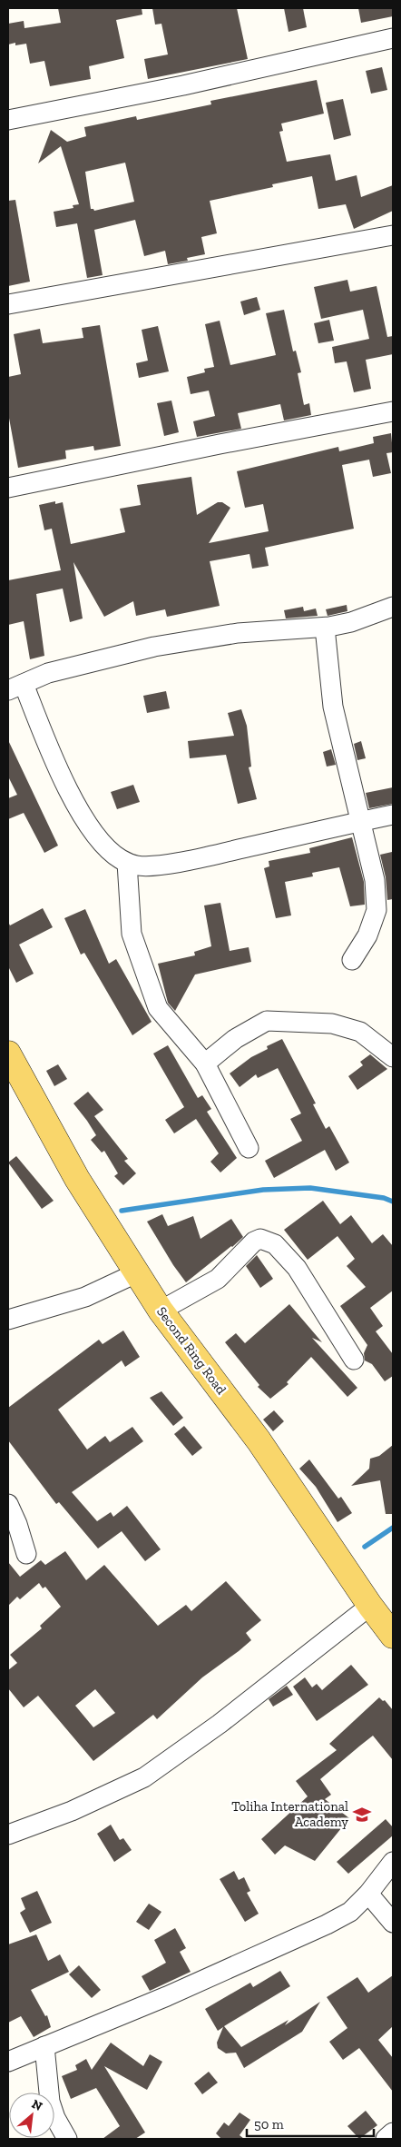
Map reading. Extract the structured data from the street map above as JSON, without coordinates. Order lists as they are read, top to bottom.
{
  "streets": {
    "main road": ["Second Ring Road"]
  },
  "places": {
    "school or university": ["Toliha International Academy"]
  },
  "scale_bar": "50 m",
  "north": "top right"
}
